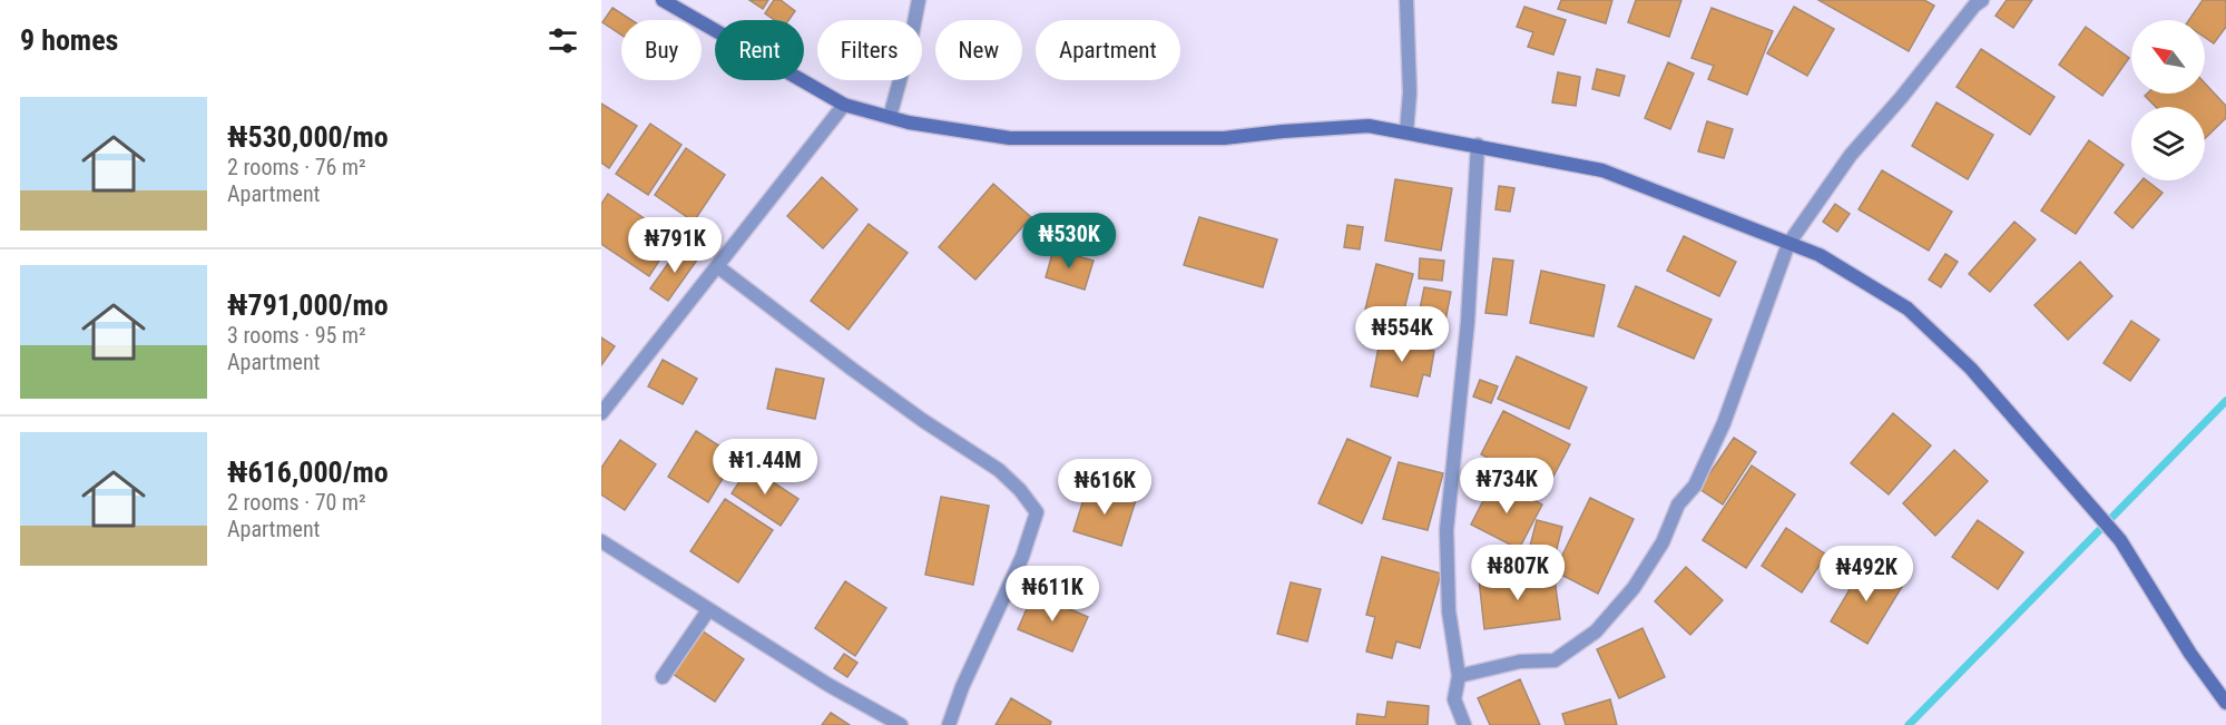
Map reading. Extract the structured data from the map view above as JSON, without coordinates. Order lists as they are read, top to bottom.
{
  "north": "top left",
  "page": {
    "heading": "9 homes",
    "chip": [
      "Buy",
      "Rent",
      "Filters",
      "New",
      "Apartment"
    ],
    "list": [
      {
        "name": "₦530,000/mo",
        "note": "2 rooms · 76 m² · Apartment"
      },
      {
        "name": "₦791,000/mo",
        "note": "3 rooms · 95 m² · Apartment"
      },
      {
        "name": "₦616,000/mo",
        "note": "2 rooms · 70 m² · Apartment"
      }
    ],
    "price": [
      "₦530K",
      "₦791K",
      "₦554K",
      "₦1.44M",
      "₦734K",
      "₦616K",
      "₦807K",
      "₦492K",
      "₦611K"
    ]
  }
}
